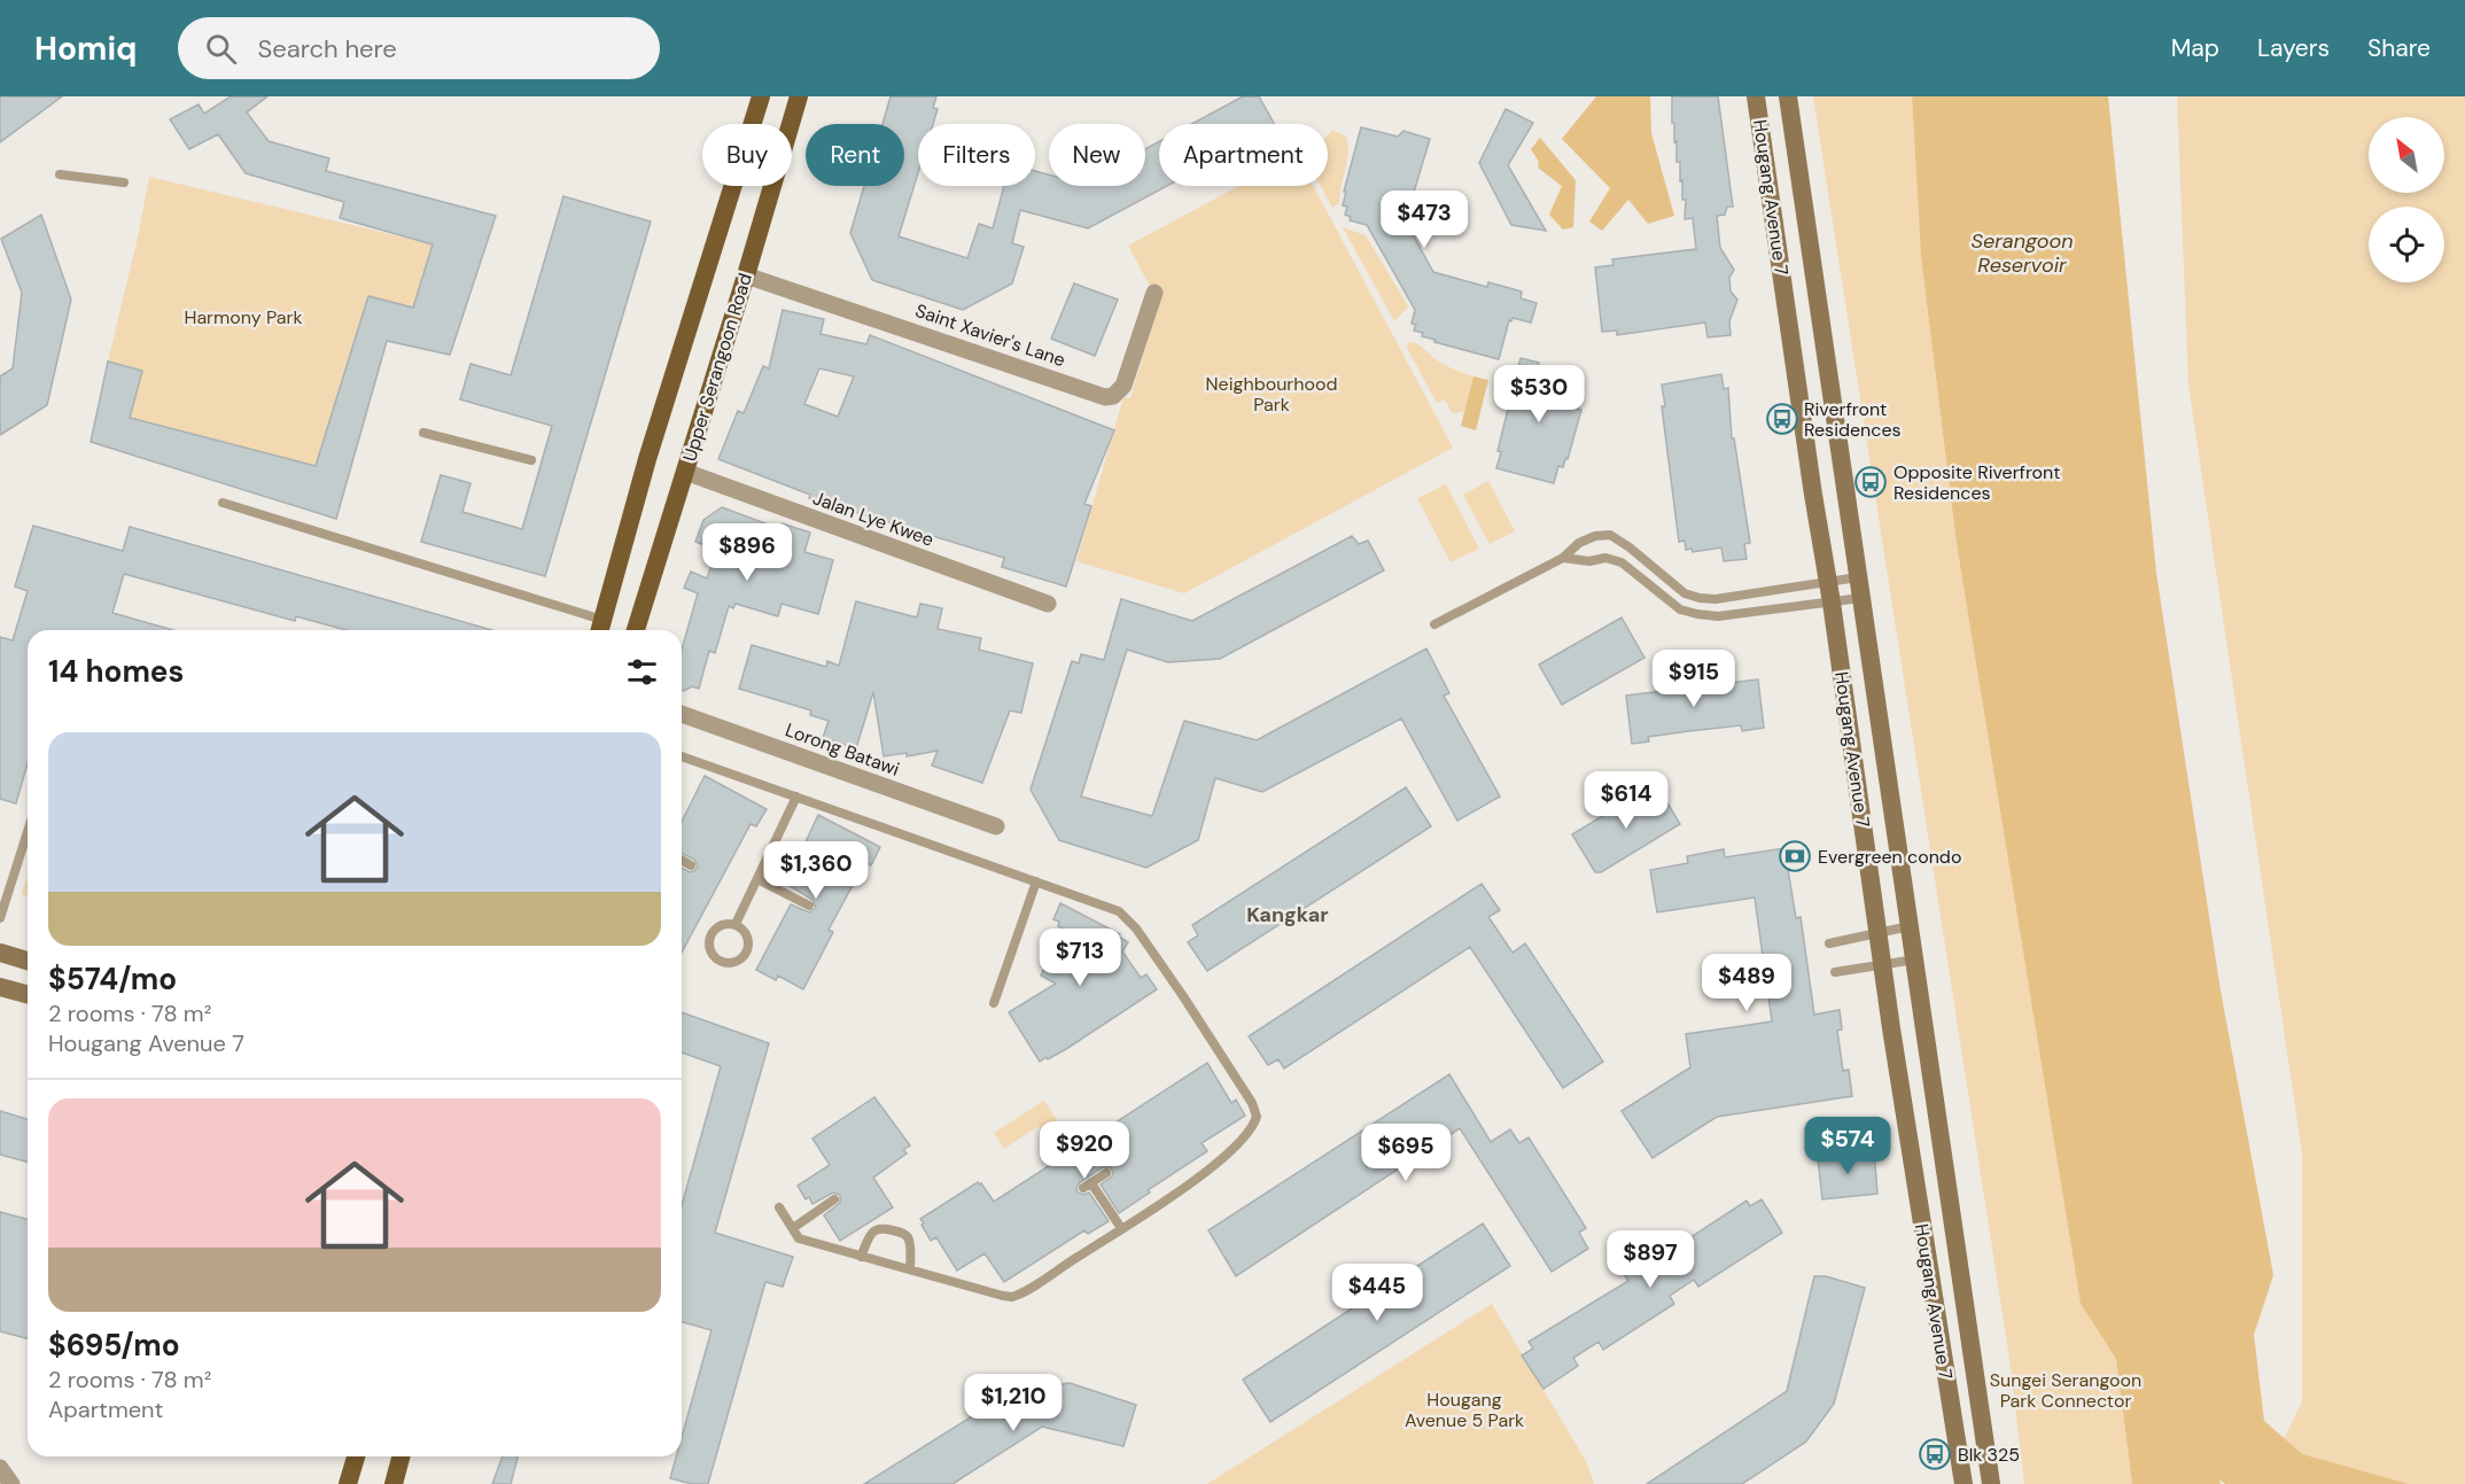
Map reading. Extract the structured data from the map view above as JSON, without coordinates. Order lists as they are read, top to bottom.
{
  "streets": {
    "main road": ["Hougang Avenue 7", "Upper Serangoon Road"],
    "street": ["Saint Xavier's Lane", "Jalan Lye Kwee", "Lorong Batawi"]
  },
  "crossings": [
    ["Saint Xavier's Lane", "Upper Serangoon Road"],
    ["Upper Serangoon Road", "Jalan Lye Kwee"]
  ],
  "districts": ["Kangkar"],
  "water": ["Serangoon Reservoir"],
  "parks": [
    "Harmony Park",
    "Neighbourhood Park",
    "Sungei Serangoon Park Connector",
    "Hougang Avenue 5 Park"
  ],
  "places": {
    "bus stop": ["Riverfront Residences", "Opposite Riverfront Residences", "Blk 325"],
    "bank": ["Evergreen condo"]
  },
  "north": "top left",
  "page": {
    "header": "Homiq",
    "search": "Search here",
    "nav": ["Map", "Layers", "Share"],
    "chip": [
      "Buy",
      "Rent",
      "Filters",
      "New",
      "Apartment"
    ],
    "price": [
      "$473",
      "$530",
      "$896",
      "$915",
      "$614",
      "$1,360",
      "$713",
      "$489",
      "$574",
      "$920",
      "$695",
      "$897",
      "$445",
      "$1,210"
    ],
    "heading": "14 homes",
    "list": [
      {
        "name": "$574/mo",
        "note": "2 rooms · 78 m² · Hougang Avenue 7"
      },
      {
        "name": "$695/mo",
        "note": "2 rooms · 78 m² · Apartment"
      }
    ]
  }
}
